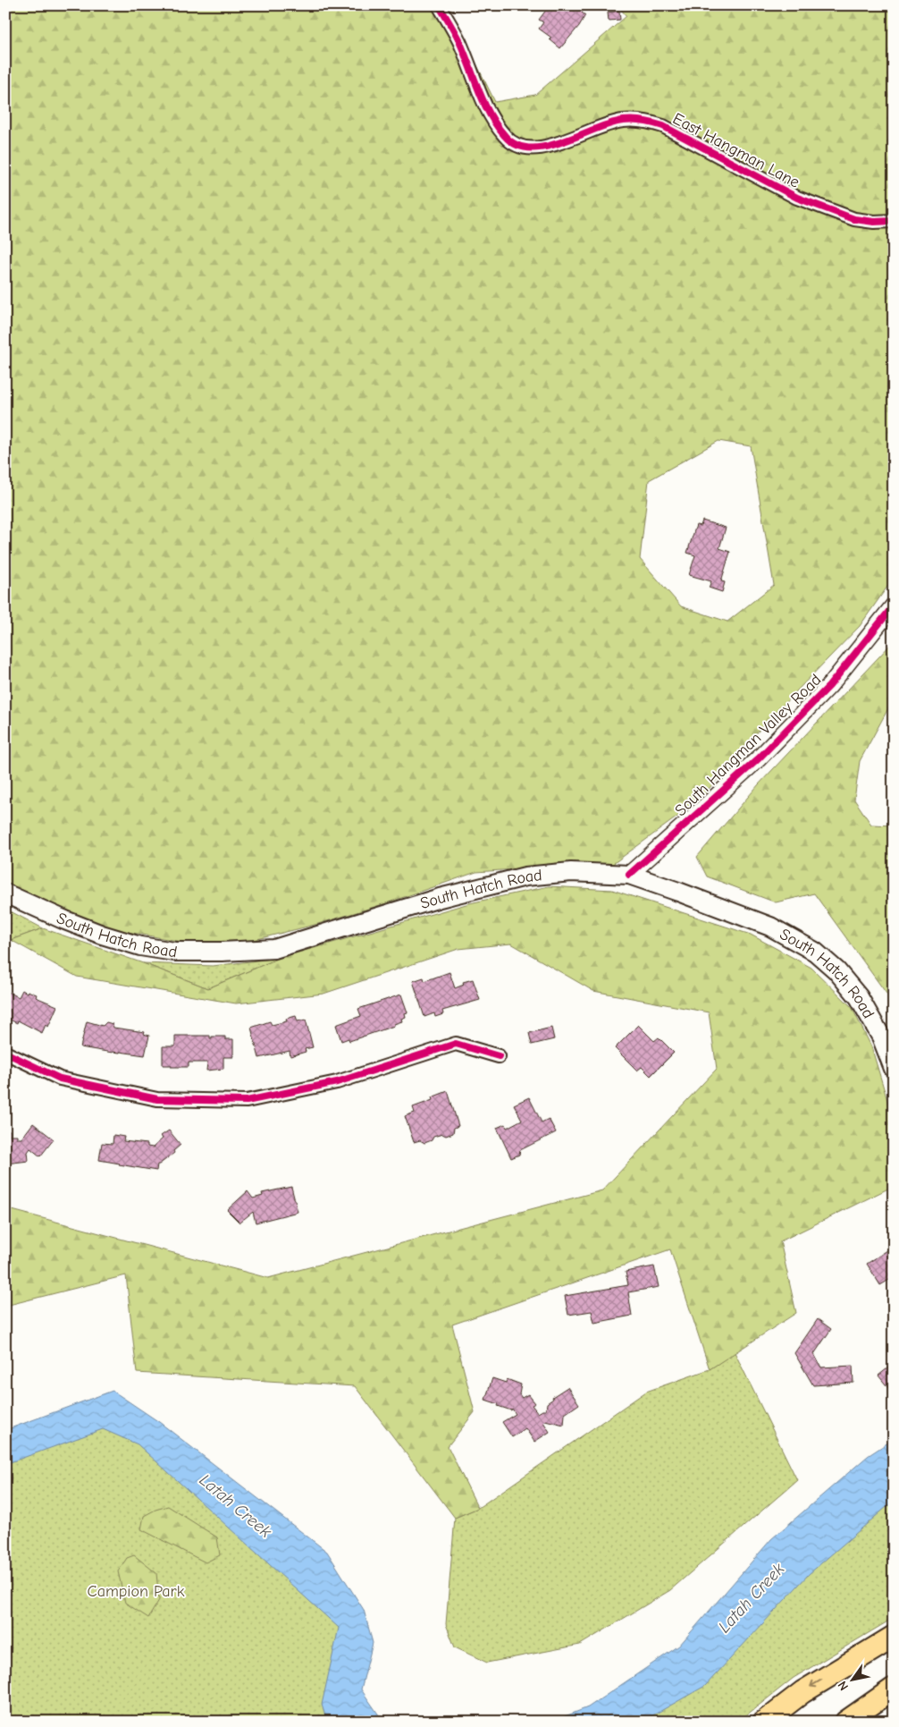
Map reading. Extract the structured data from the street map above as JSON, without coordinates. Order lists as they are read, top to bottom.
{
  "streets": {
    "main road": ["South Hatch Road"],
    "street": ["East Hangman Lane", "South Hangman Valley Road"]
  },
  "crossings": [
    ["South Hangman Valley Road", "South Hatch Road"]
  ],
  "water": ["Latah Creek"],
  "parks": ["Campion Park"],
  "north": "bottom left"
}
